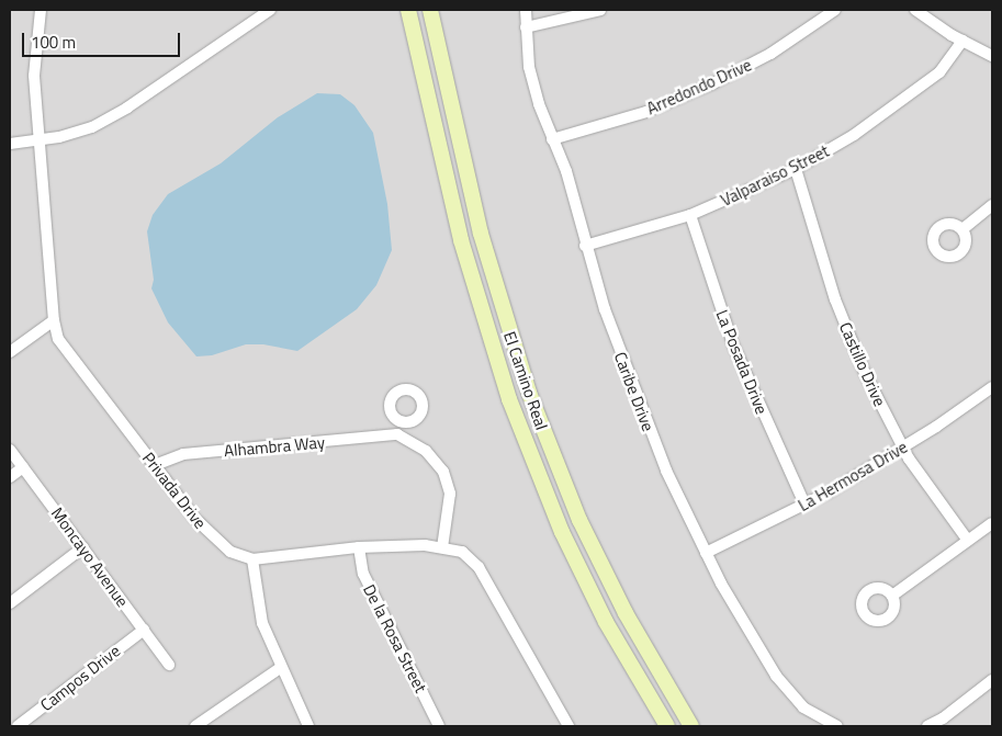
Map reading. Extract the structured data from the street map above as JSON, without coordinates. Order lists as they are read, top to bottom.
{
  "streets": {
    "main road": ["El Camino Real"],
    "street": [
      "Arredondo Drive",
      "Valparaiso Street",
      "La Posada Drive",
      "Castillo Drive",
      "Caribe Drive",
      "Alhambra Way",
      "La Hermosa Drive",
      "Privada Drive",
      "Moncayo Avenue",
      "De la Rosa Street",
      "Campos Drive"
    ]
  },
  "crossings": [
    ["Arredondo Drive", "Caribe Drive"],
    ["Valparaiso Street", "La Posada Drive"],
    ["Valparaiso Street", "Castillo Drive"],
    ["Valparaiso Street", "Caribe Drive"],
    ["La Posada Drive", "La Hermosa Drive"],
    ["Castillo Drive", "La Hermosa Drive"],
    ["Caribe Drive", "La Hermosa Drive"],
    ["Alhambra Way", "Privada Drive"],
    ["Privada Drive", "De la Rosa Street"],
    ["Moncayo Avenue", "Campos Drive"]
  ],
  "scale_bar": "100 m"
}
